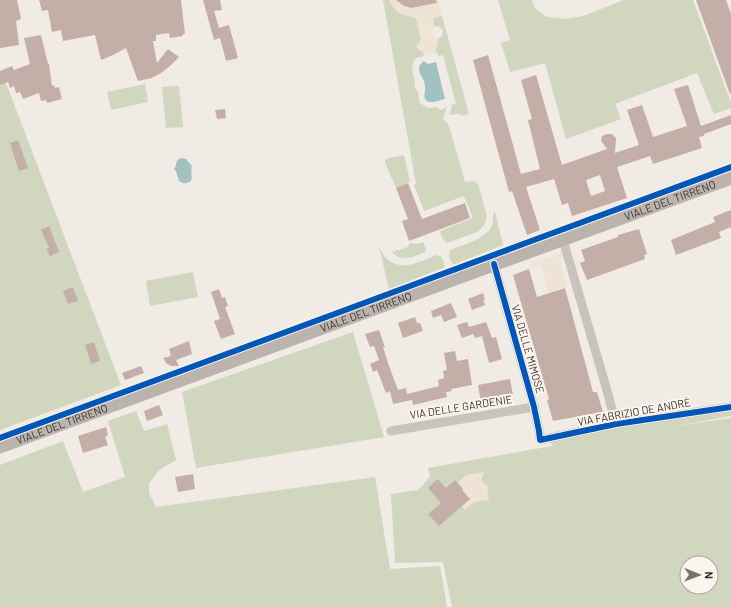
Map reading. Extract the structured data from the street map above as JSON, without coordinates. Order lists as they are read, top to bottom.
{
  "streets": {
    "main road": ["VIALE DEL TIRRENO"],
    "street": ["VIA DELLE MIMOSE", "VIA DELLE GARDENIE", "VIA FABRIZIO DE ANDRÈ"]
  },
  "crossings": [
    ["VIALE DEL TIRRENO", "VIA DELLE MIMOSE"],
    ["VIALE DEL TIRRENO", "VIA FABRIZIO DE ANDRÈ"],
    ["VIA DELLE MIMOSE", "VIA DELLE GARDENIE"],
    ["VIA DELLE MIMOSE", "VIA FABRIZIO DE ANDRÈ"]
  ],
  "north": "right"
}
